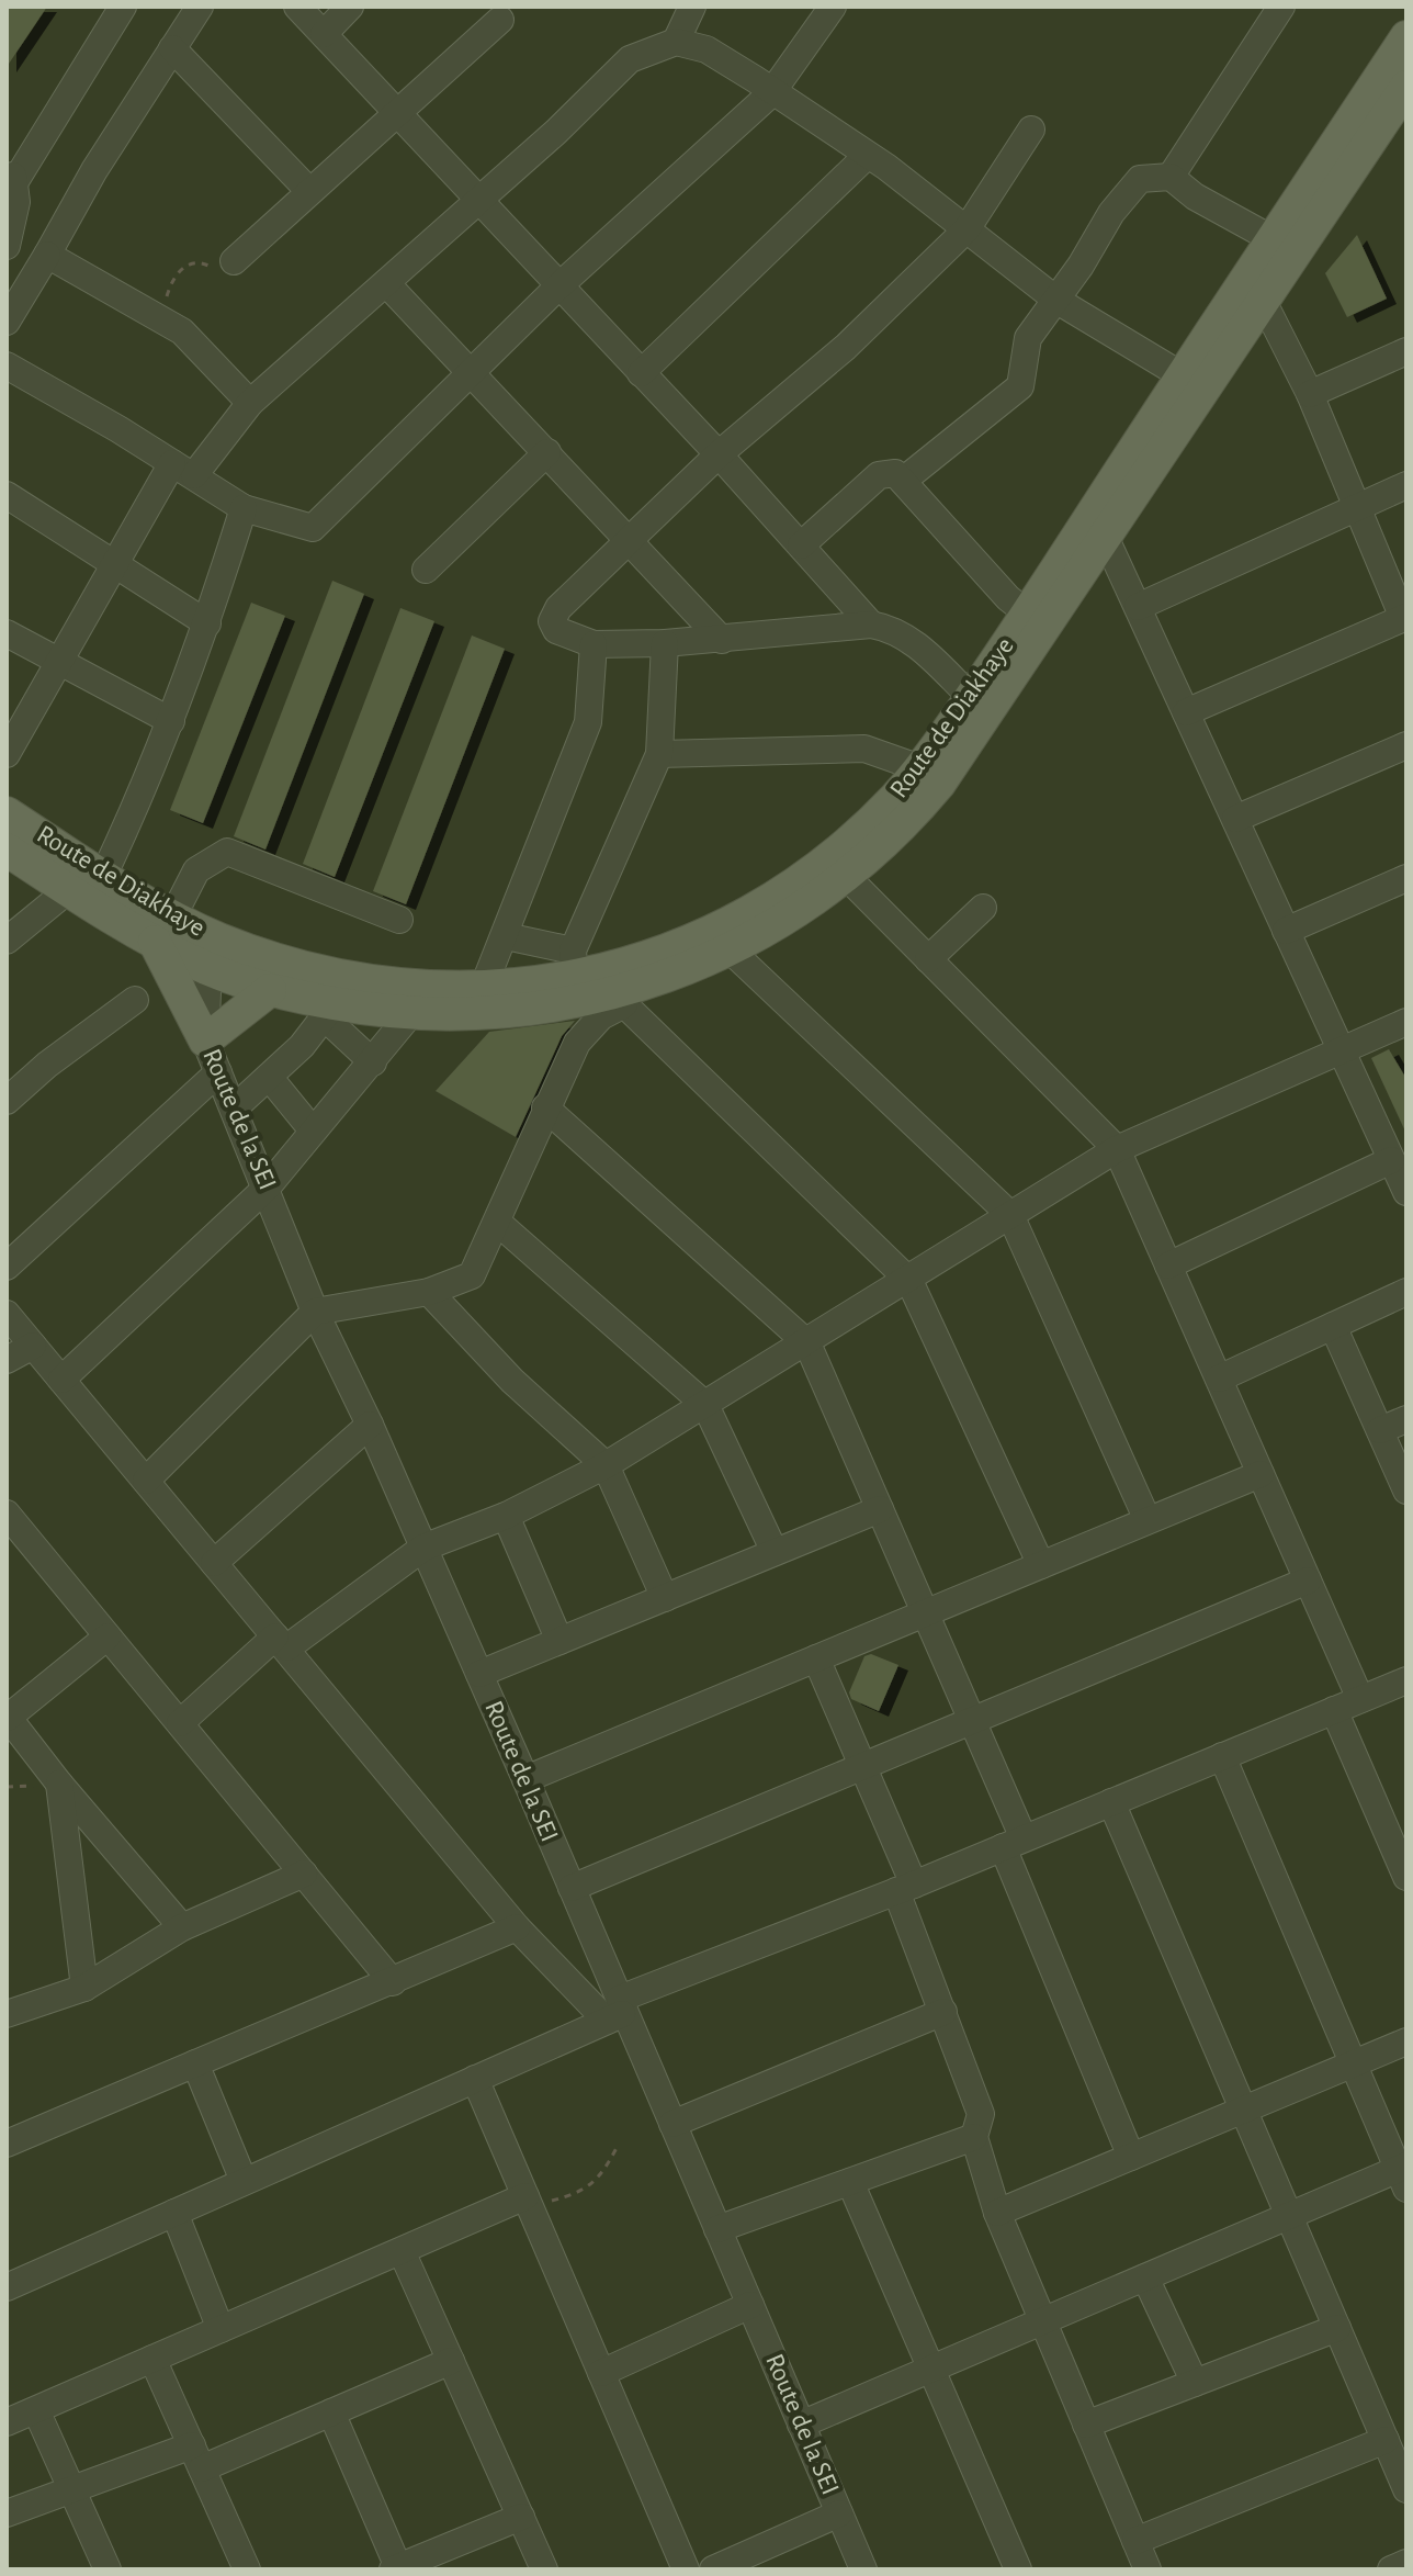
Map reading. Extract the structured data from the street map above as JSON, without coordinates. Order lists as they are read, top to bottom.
{
  "streets": {
    "main road": ["Route de Diakhaye"],
    "street": ["Route de la SEI"]
  },
  "crossings": [
    ["Route de Diakhaye", "Route de la SEI"]
  ]
}
